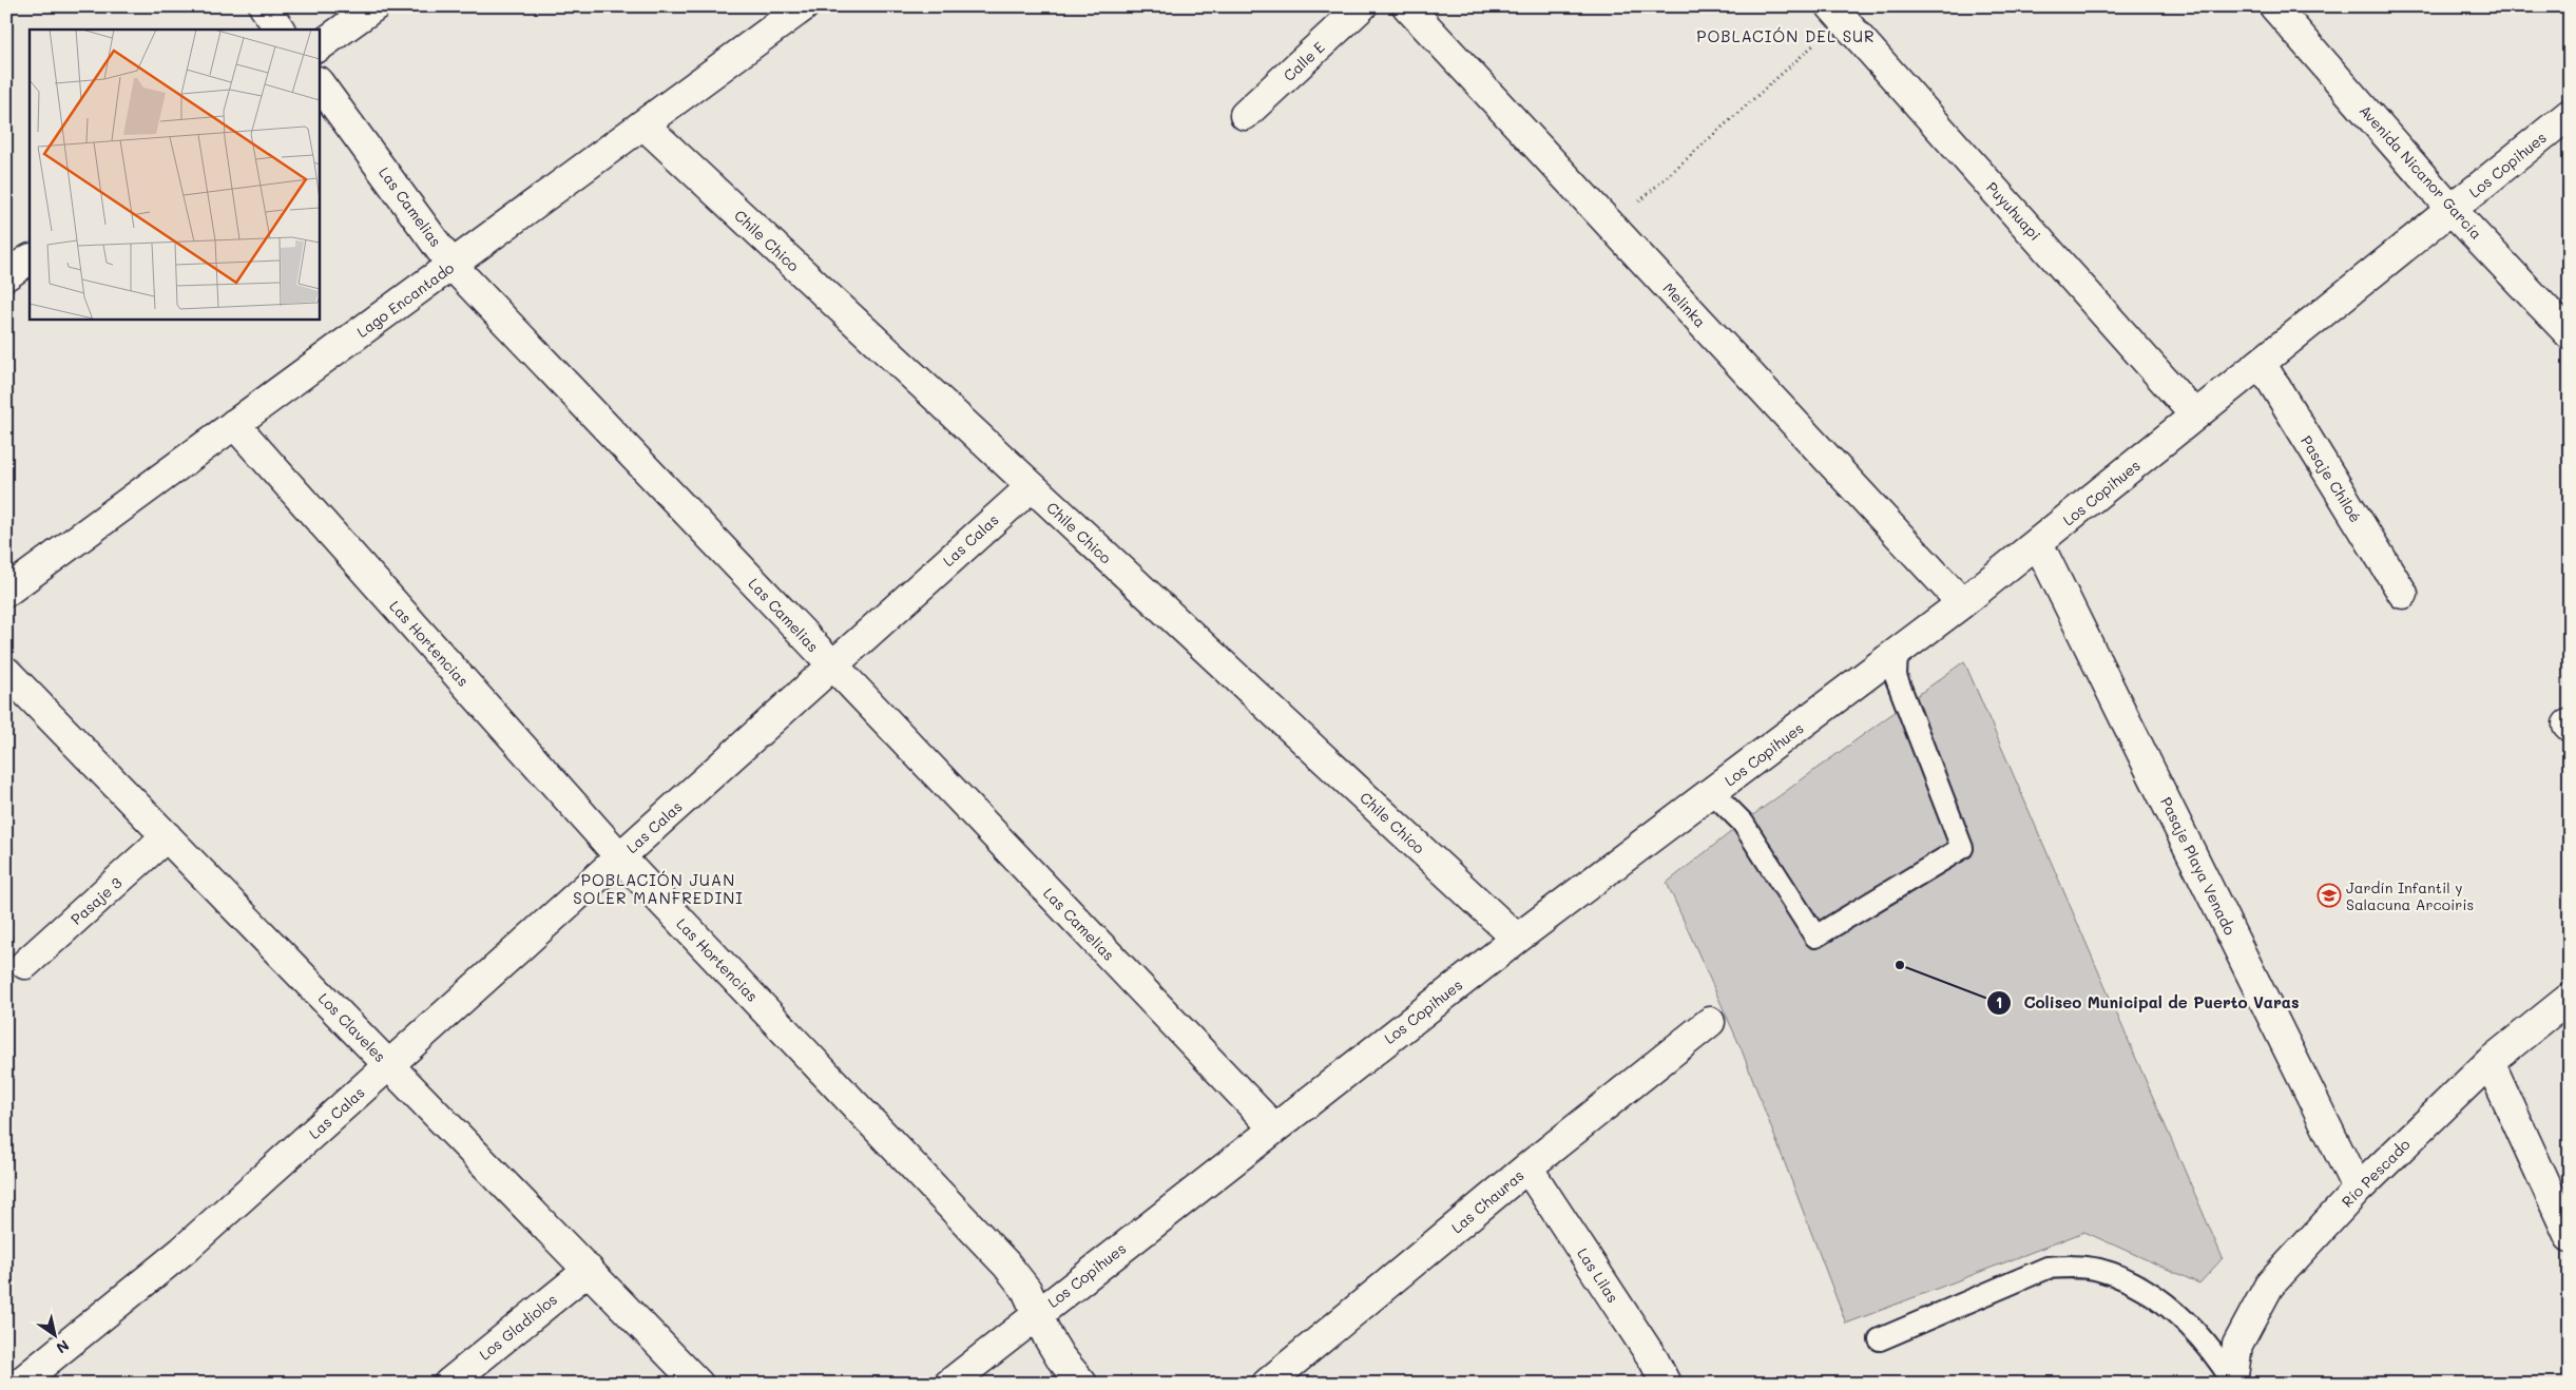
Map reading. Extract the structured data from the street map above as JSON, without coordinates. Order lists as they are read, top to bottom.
{
  "streets": {
    "street": [
      "Calle E",
      "Los Copihues",
      "Avenida Nicanor García",
      "Las Camelias",
      "Puyuhuapi",
      "Chile Chico",
      "Lago Encantado",
      "Melinka",
      "Pasaje Chiloé",
      "Las Calas",
      "Las Hortencias",
      "Pasaje Playa Venado",
      "Pasaje 3",
      "Los Claveles",
      "Río Pescado",
      "Las Chauras",
      "Las Lilas",
      "Los Gladiolos"
    ]
  },
  "crossings": [
    ["Los Copihues", "Avenida Nicanor García"],
    ["Los Copihues", "Las Camelias"],
    ["Los Copihues", "Puyuhuapi"],
    ["Los Copihues", "Chile Chico"],
    ["Los Copihues", "Melinka"],
    ["Los Copihues", "Pasaje Chiloé"],
    ["Los Copihues", "Las Hortencias"],
    ["Los Copihues", "Pasaje Playa Venado"],
    ["Las Camelias", "Lago Encantado"],
    ["Las Camelias", "Las Calas"],
    ["Chile Chico", "Lago Encantado"],
    ["Chile Chico", "Las Calas"],
    ["Lago Encantado", "Las Hortencias"],
    ["Las Calas", "Las Hortencias"],
    ["Las Calas", "Los Claveles"],
    ["Pasaje Playa Venado", "Río Pescado"],
    ["Pasaje 3", "Los Claveles"],
    ["Los Claveles", "Los Gladiolos"],
    ["Las Chauras", "Las Lilas"]
  ],
  "districts": ["POBLACIÓN DEL SUR", "POBLACIÓN JUAN SOLER MANFREDINI"],
  "places": {
    "school or university": ["Jardín Infantil y Salacuna Arcoiris"],
    "other": ["Coliseo Municipal de Puerto Varas"]
  },
  "north": "bottom right"
}
